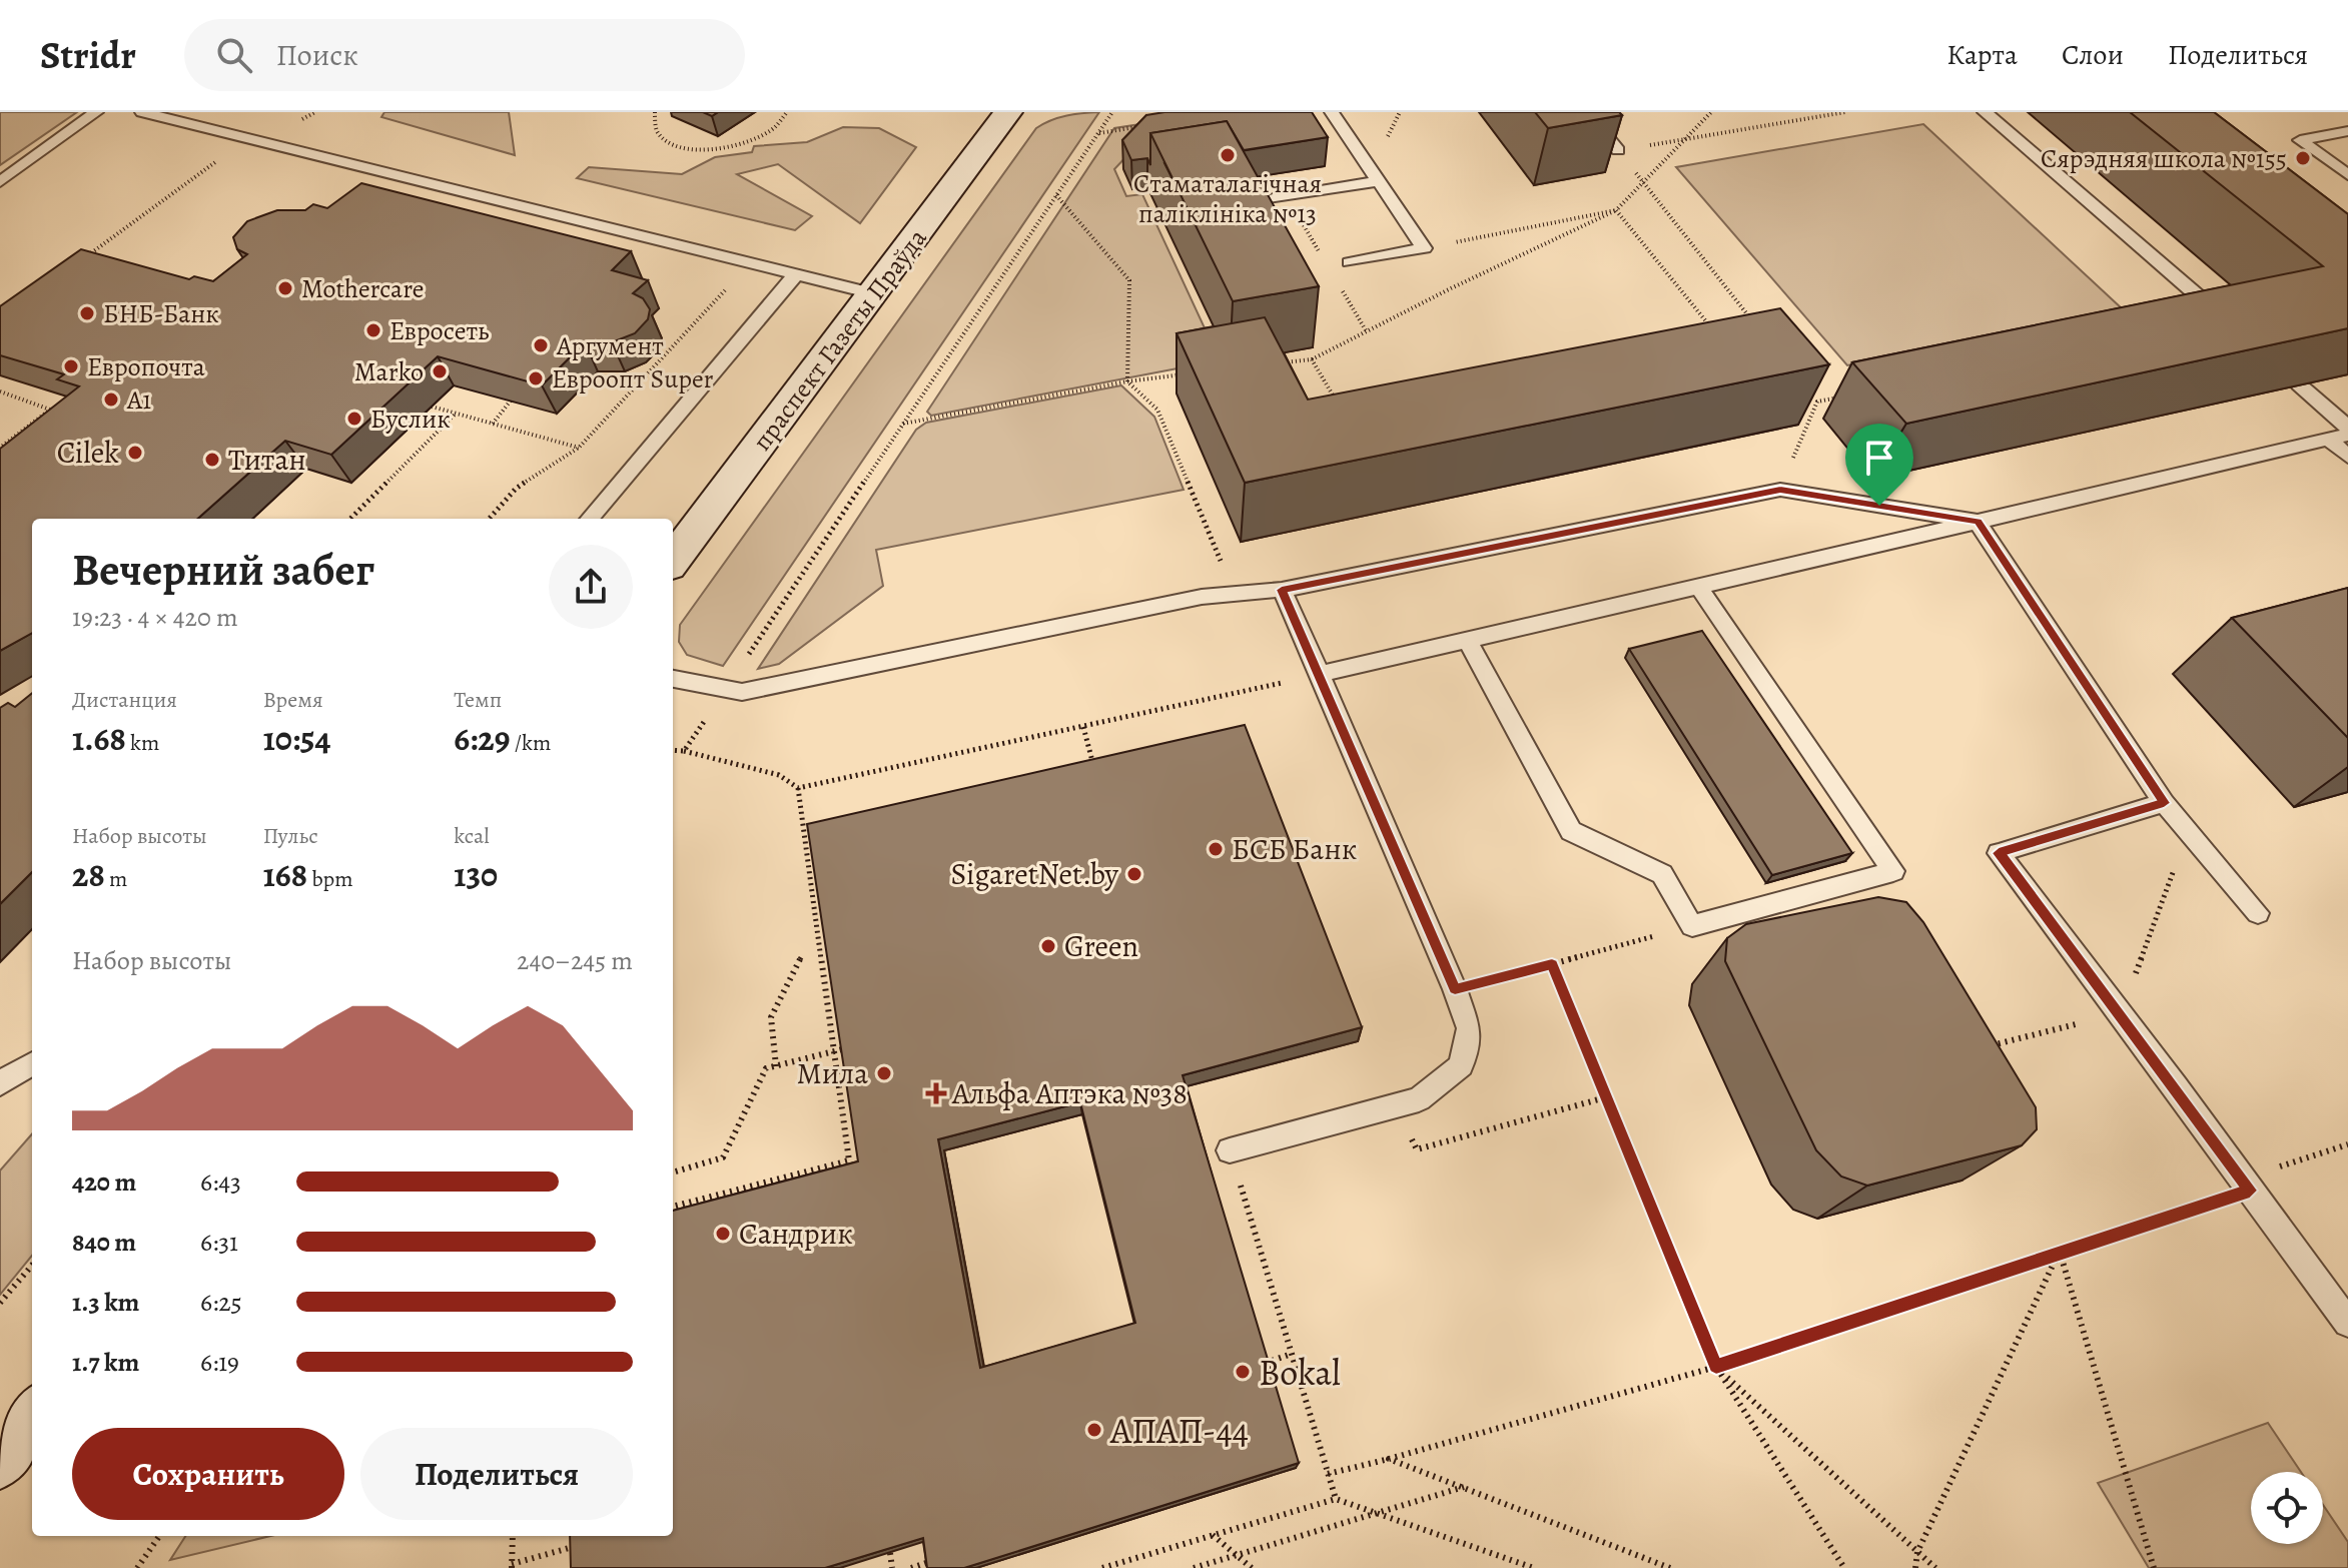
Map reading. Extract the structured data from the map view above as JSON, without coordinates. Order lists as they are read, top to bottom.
{
  "streets": {
    "main road": ["праспект Газеты Праўда"]
  },
  "places": {
    "other": [
      "Стаматалагічная паліклініка №13",
      "Сярэдняя школа №155",
      "Mothercare",
      "БНБ-Банк",
      "Евросеть",
      "Аргумент",
      "Европочта",
      "Marko",
      "Евроопт Super",
      "A1",
      "Буслик",
      "Cilek",
      "Титан",
      "БСБ Банк",
      "SigaretNet.by",
      "Green",
      "Мила",
      "Сандрик",
      "Bokal",
      "АПАП-44"
    ],
    "health": ["Альфа Аптэка №38"]
  },
  "page": {
    "header": "Stridr",
    "search": "Поиск",
    "nav": ["Карта", "Слои", "Поделиться"],
    "heading": ["Вечерний забег", "19:23 · 4 × 420 m"],
    "stats": [
      ["Дистанция", "1.68 km"],
      ["Время", "10:54"],
      ["Темп", "6:29 /km"],
      ["Набор высоты", "28 m"],
      ["Пульс", "168 bpm"],
      ["kcal", "130"]
    ],
    "chart": ["Набор высоты", "240–245 m"],
    "list": [
      {
        "name": "420 m",
        "note": "6:43"
      },
      {
        "name": "840 m",
        "note": "6:31"
      },
      {
        "name": "1.3 km",
        "note": "6:25"
      },
      {
        "name": "1.7 km",
        "note": "6:19"
      }
    ],
    "buttons": ["Сохранить", "Поделиться"]
  }
}
